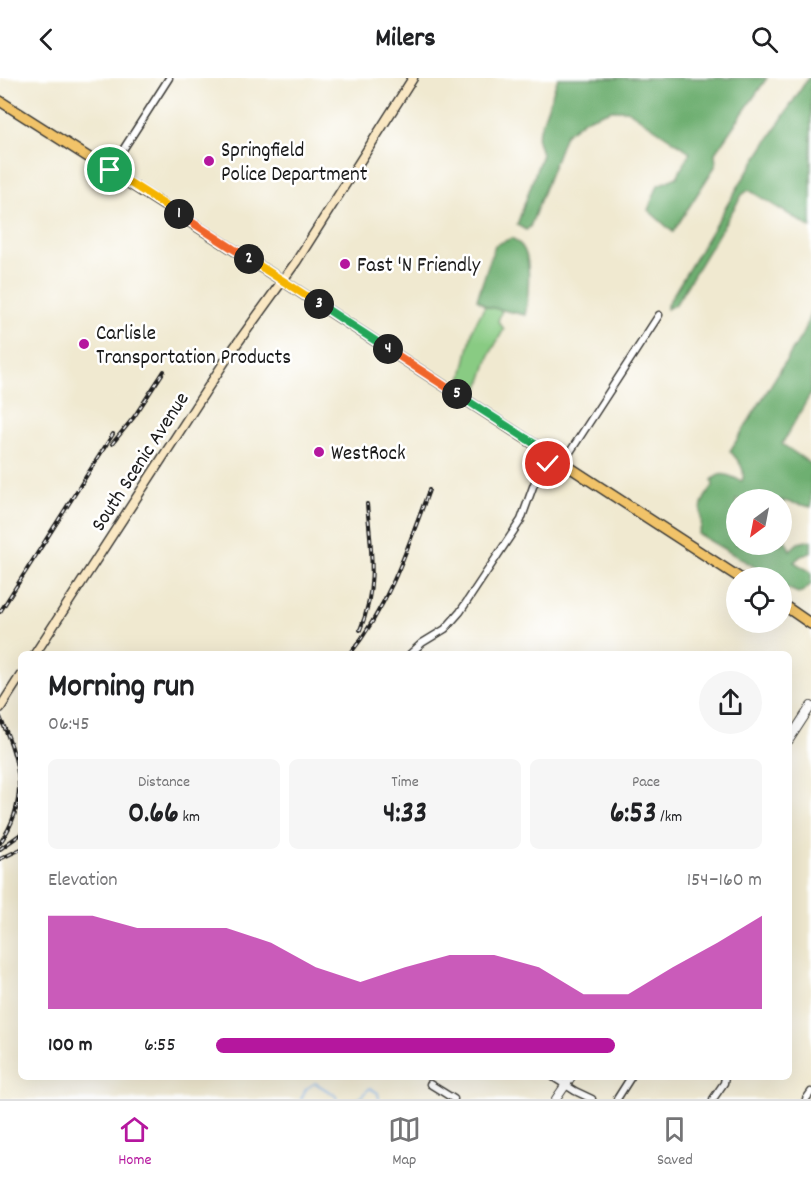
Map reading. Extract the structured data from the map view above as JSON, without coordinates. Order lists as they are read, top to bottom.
{
  "streets": {
    "main road": ["South Scenic Avenue"]
  },
  "places": [
    "Springfield Police Department",
    "Fast 'N Friendly",
    "Carlisle Transportation Products",
    "WestRock"
  ],
  "north": "bottom left",
  "page": {
    "header": "Milers",
    "pins": [
      "1",
      "2",
      "3",
      "4",
      "5"
    ],
    "heading": ["Morning run", "06:45"],
    "stats": [
      ["Distance", "0.66 km"],
      ["Time", "4:33"],
      ["Pace", "6:53 /km"]
    ],
    "chart": ["Elevation", "154–160 m"],
    "list": [
      {
        "name": "100 m",
        "note": "6:55"
      }
    ],
    "tabs": ["Home", "Map", "Saved"]
  }
}
